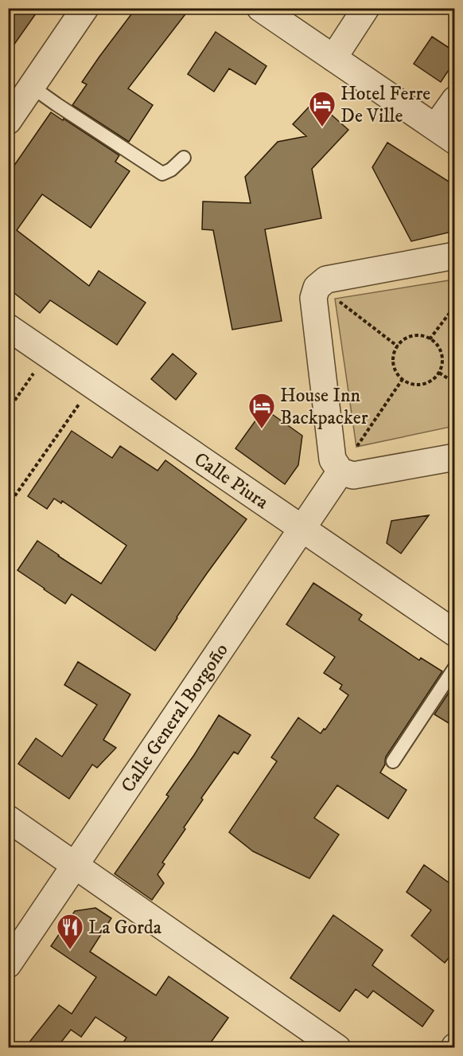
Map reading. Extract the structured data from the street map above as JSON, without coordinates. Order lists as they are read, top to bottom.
{
  "streets": {
    "street": ["Calle Piura", "Calle General Borgoño"]
  },
  "crossings": [
    ["Calle Piura", "Calle General Borgoño"]
  ],
  "places": {
    "hotel": ["Hotel Ferre De Ville", "House Inn Backpacker"],
    "restaurant": ["La Gorda"]
  }
}
